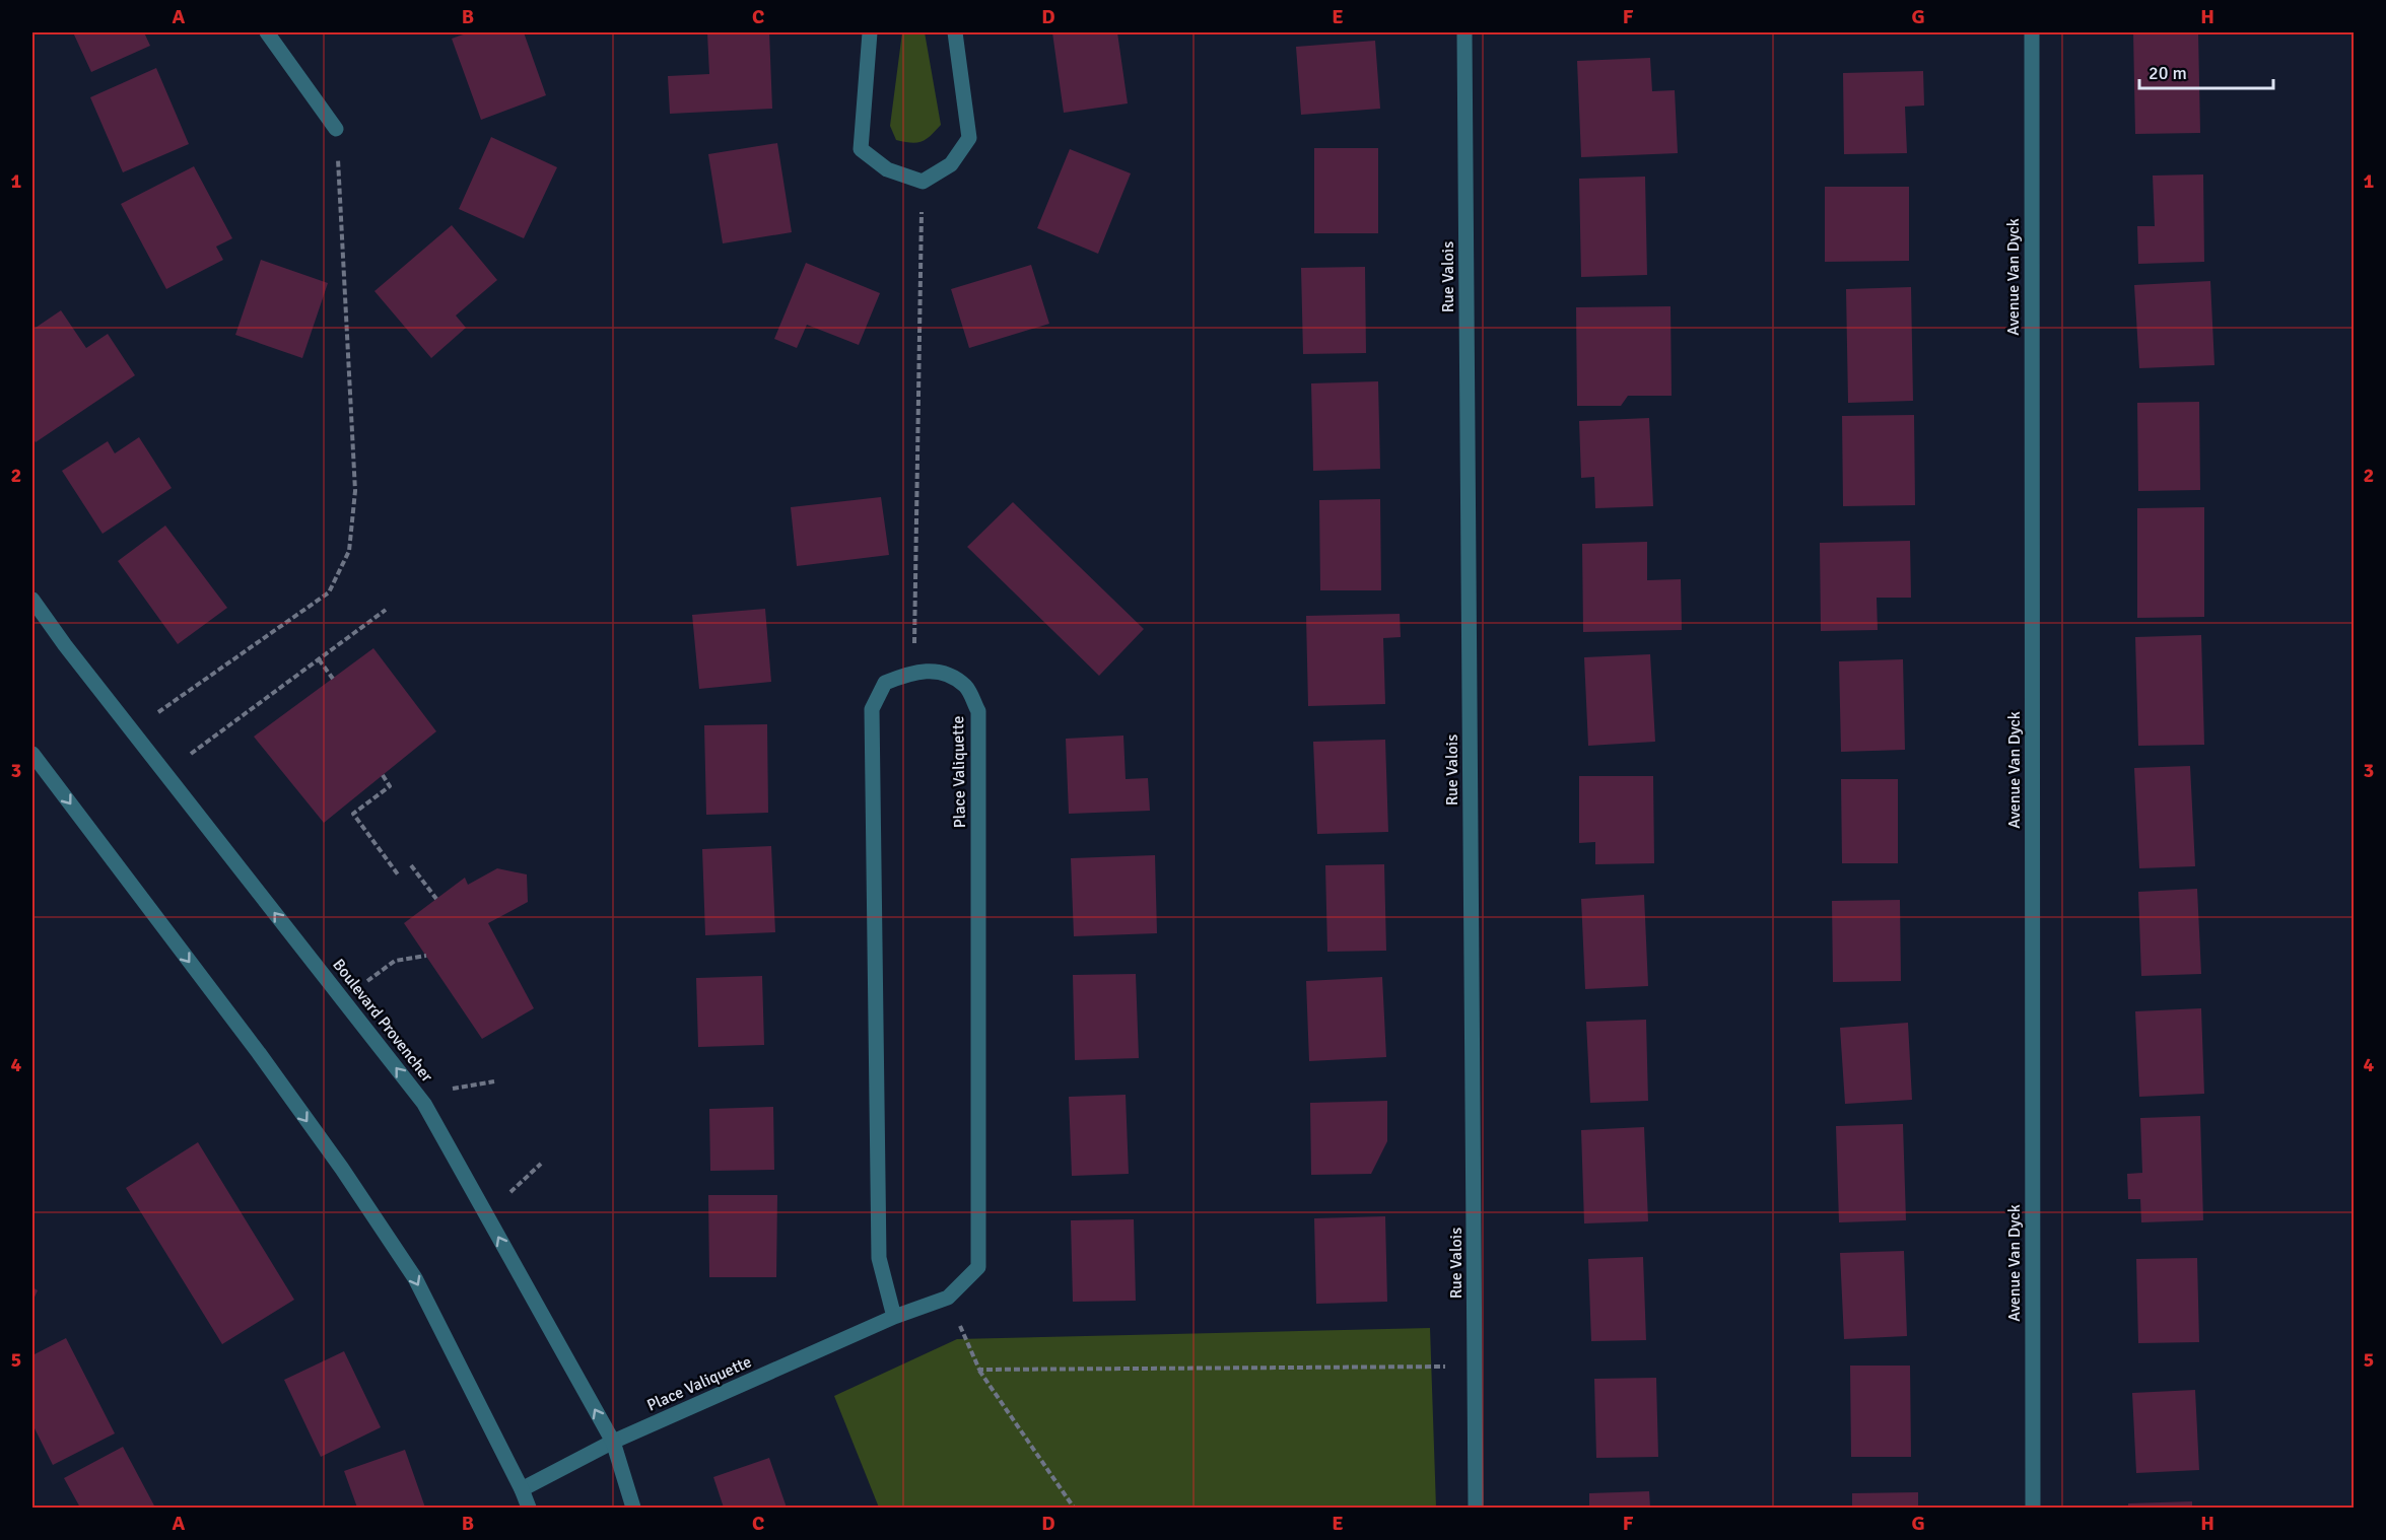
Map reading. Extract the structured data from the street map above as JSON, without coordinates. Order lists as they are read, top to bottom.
{
  "streets": {
    "street": [
      "Rue Valois",
      "Avenue Van Dyck",
      "Place Valiquette",
      "Boulevard Provencher"
    ]
  },
  "crossings": [
    ["Place Valiquette", "Boulevard Provencher"]
  ],
  "scale_bar": "20 m",
  "grid": {
    "columns": [
      "A",
      "B",
      "C",
      "D",
      "E",
      "F",
      "G",
      "H"
    ],
    "rows": [
      "1",
      "2",
      "3",
      "4",
      "5"
    ]
  }
}
